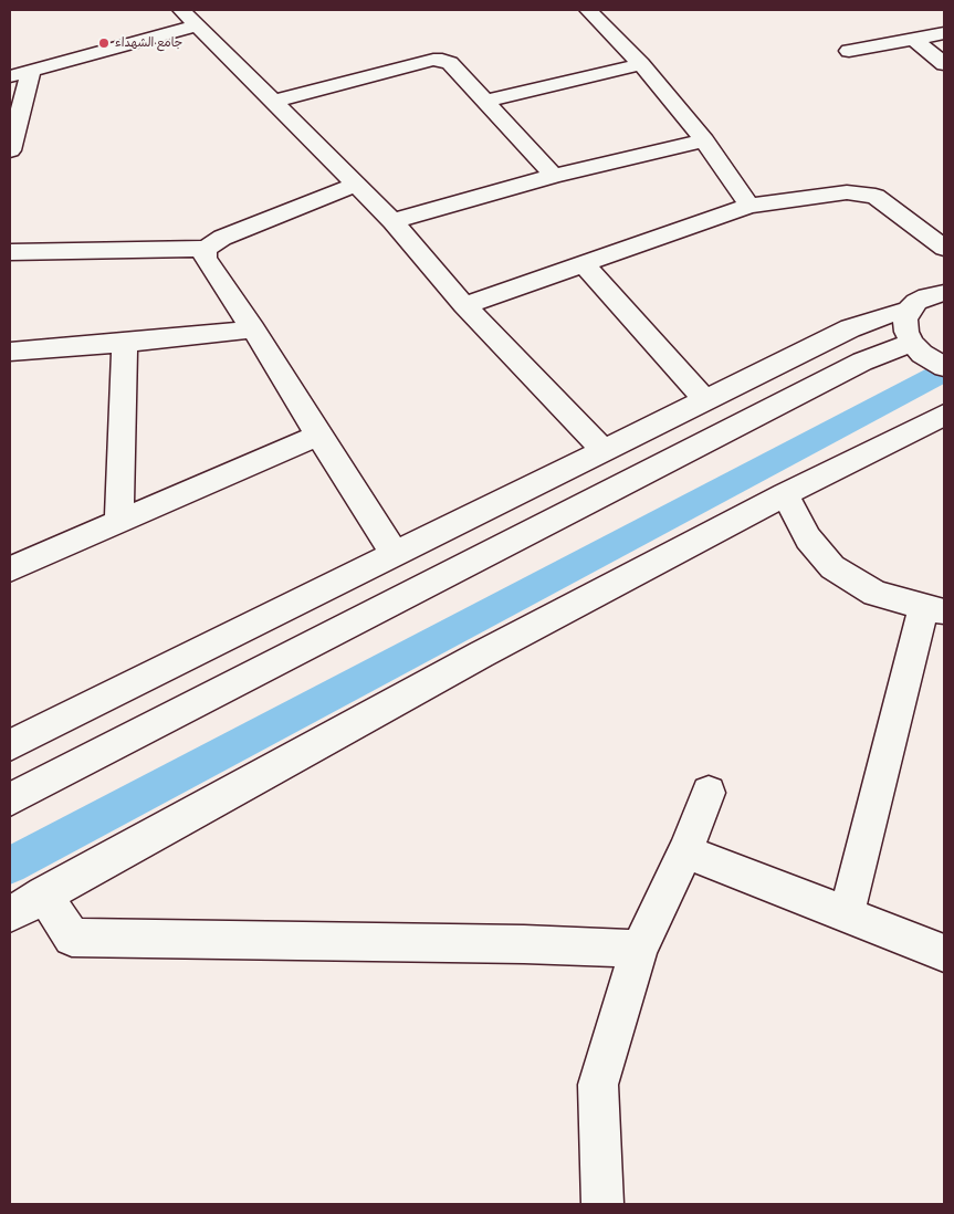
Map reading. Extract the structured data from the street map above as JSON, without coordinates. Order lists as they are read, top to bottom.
{
  "places": ["جامع الشهداء"]
}
